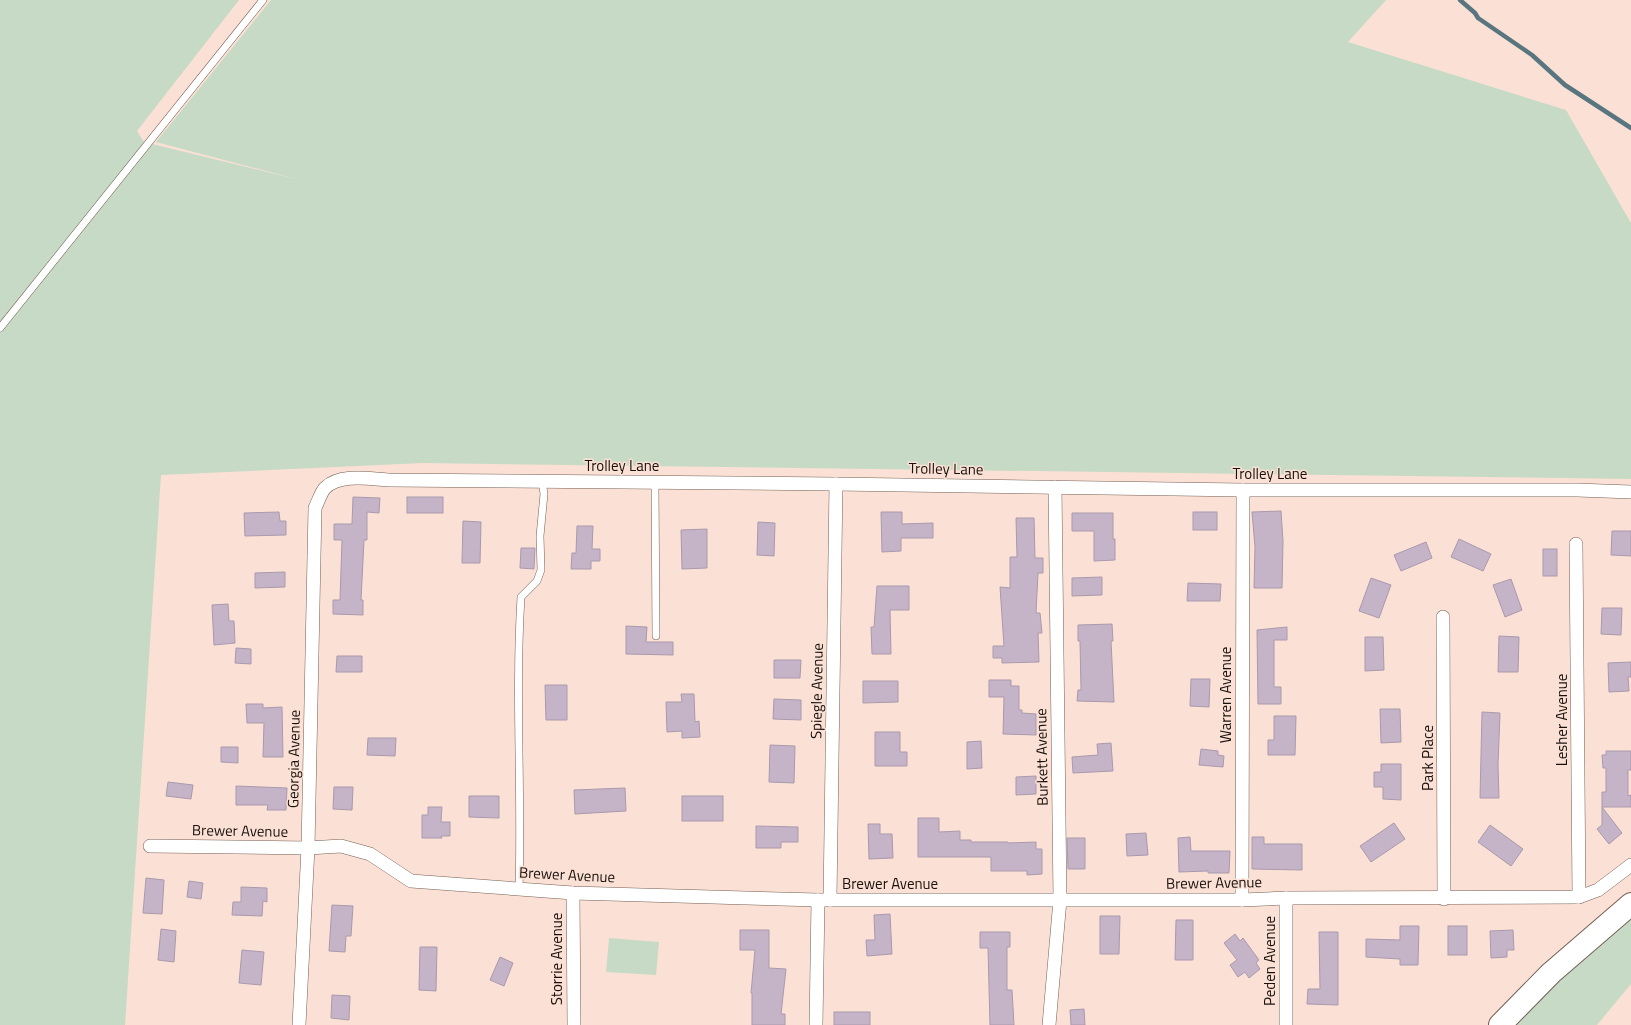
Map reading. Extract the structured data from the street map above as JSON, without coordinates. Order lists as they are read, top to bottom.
{
  "streets": {
    "street": [
      "Trolley Lane",
      "Spiegle Avenue",
      "Warren Avenue",
      "Lesher Avenue",
      "Burkett Avenue",
      "Park Place",
      "Georgia Avenue",
      "Brewer Avenue",
      "Storrie Avenue",
      "Peden Avenue"
    ]
  },
  "crossings": [
    ["Trolley Lane", "Spiegle Avenue"],
    ["Trolley Lane", "Warren Avenue"],
    ["Trolley Lane", "Burkett Avenue"],
    ["Trolley Lane", "Georgia Avenue"],
    ["Spiegle Avenue", "Brewer Avenue"],
    ["Warren Avenue", "Brewer Avenue"],
    ["Lesher Avenue", "Brewer Avenue"],
    ["Burkett Avenue", "Brewer Avenue"],
    ["Park Place", "Brewer Avenue"],
    ["Georgia Avenue", "Brewer Avenue"],
    ["Brewer Avenue", "Storrie Avenue"],
    ["Brewer Avenue", "Peden Avenue"]
  ]
}
